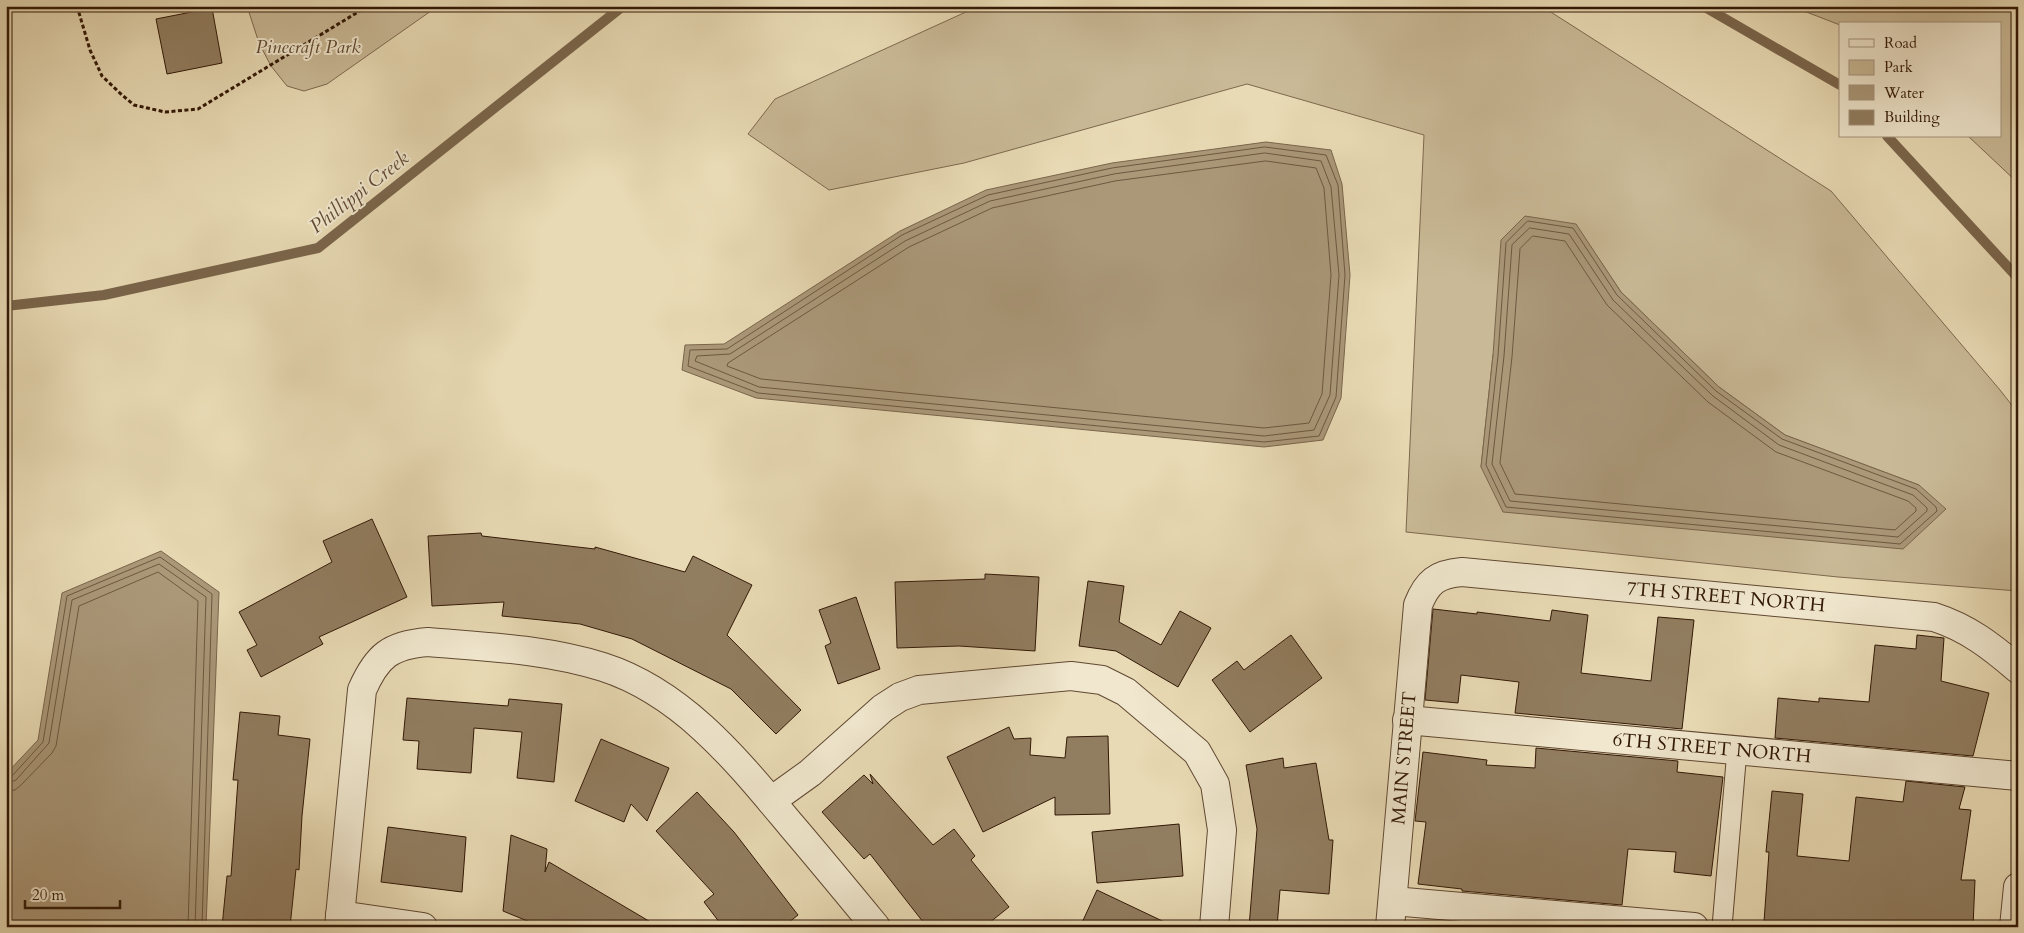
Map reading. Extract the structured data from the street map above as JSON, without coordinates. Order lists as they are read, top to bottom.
{
  "streets": {
    "street": ["7TH STREET NORTH", "6TH STREET NORTH", "MAIN STREET"]
  },
  "crossings": [
    ["7TH STREET NORTH", "MAIN STREET"],
    ["6TH STREET NORTH", "MAIN STREET"]
  ],
  "water": ["Phillippi Creek"],
  "parks": ["Pinecraft Park"],
  "legend": [
    "Road",
    "Park",
    "Water",
    "Building"
  ],
  "scale_bar": "20 m"
}
